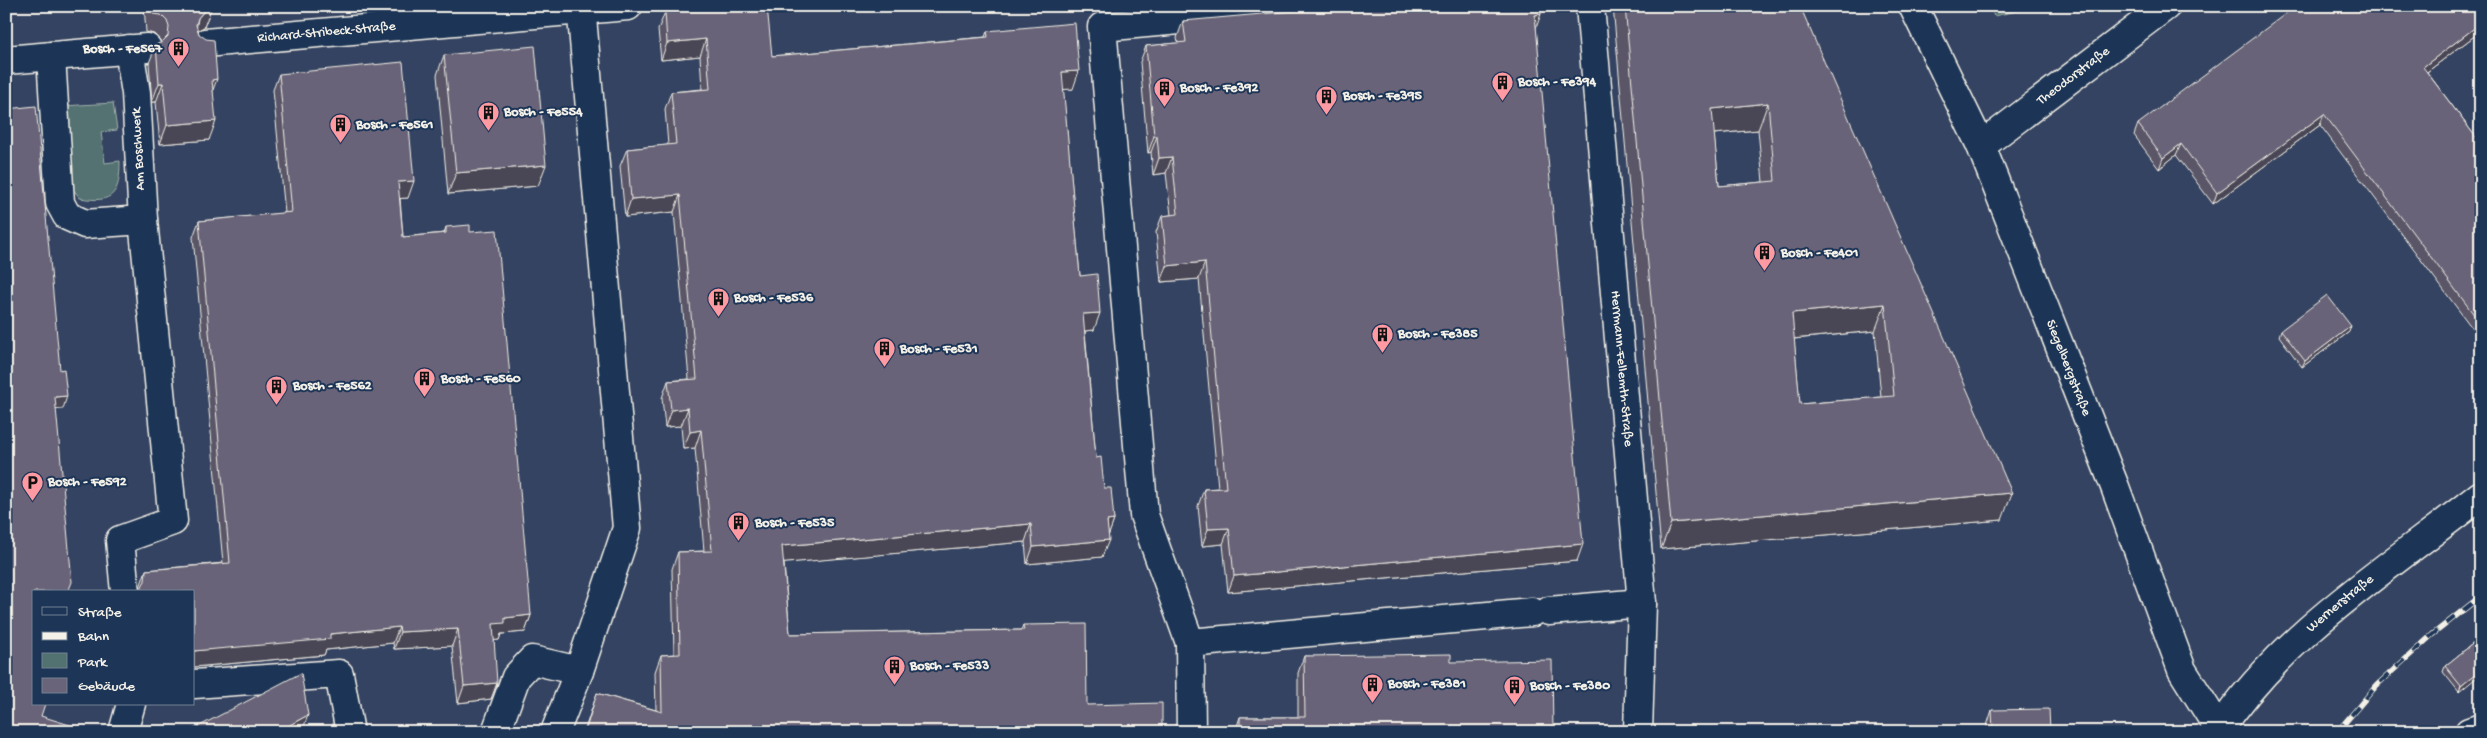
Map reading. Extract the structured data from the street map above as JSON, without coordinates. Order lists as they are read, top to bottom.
{
  "streets": {
    "street": [
      "Richard-Stribeck-Straße",
      "Theodorstraße",
      "Am Boschwerk",
      "Siegelbergstraße",
      "Herrmann-Fellemth-Straße",
      "Wernerstraße"
    ]
  },
  "crossings": [
    ["Theodorstraße", "Siegelbergstraße"],
    ["Siegelbergstraße", "Wernerstraße"]
  ],
  "places": {
    "building": [
      "Bosch - Fe567",
      "Bosch - Fe394",
      "Bosch - Fe392",
      "Bosch - Fe395",
      "Bosch - Fe554",
      "Bosch - Fe561",
      "Bosch - Fe401",
      "Bosch - Fe536",
      "Bosch - Fe385",
      "Bosch - Fe531",
      "Bosch - Fe560",
      "Bosch - Fe562",
      "Bosch - Fe535",
      "Bosch - Fe533",
      "Bosch - Fe381",
      "Bosch - Fe380"
    ],
    "parking": ["Bosch - Fe592"]
  },
  "legend": [
    "Straße",
    "Bahn",
    "Park",
    "Gebäude"
  ]
}
